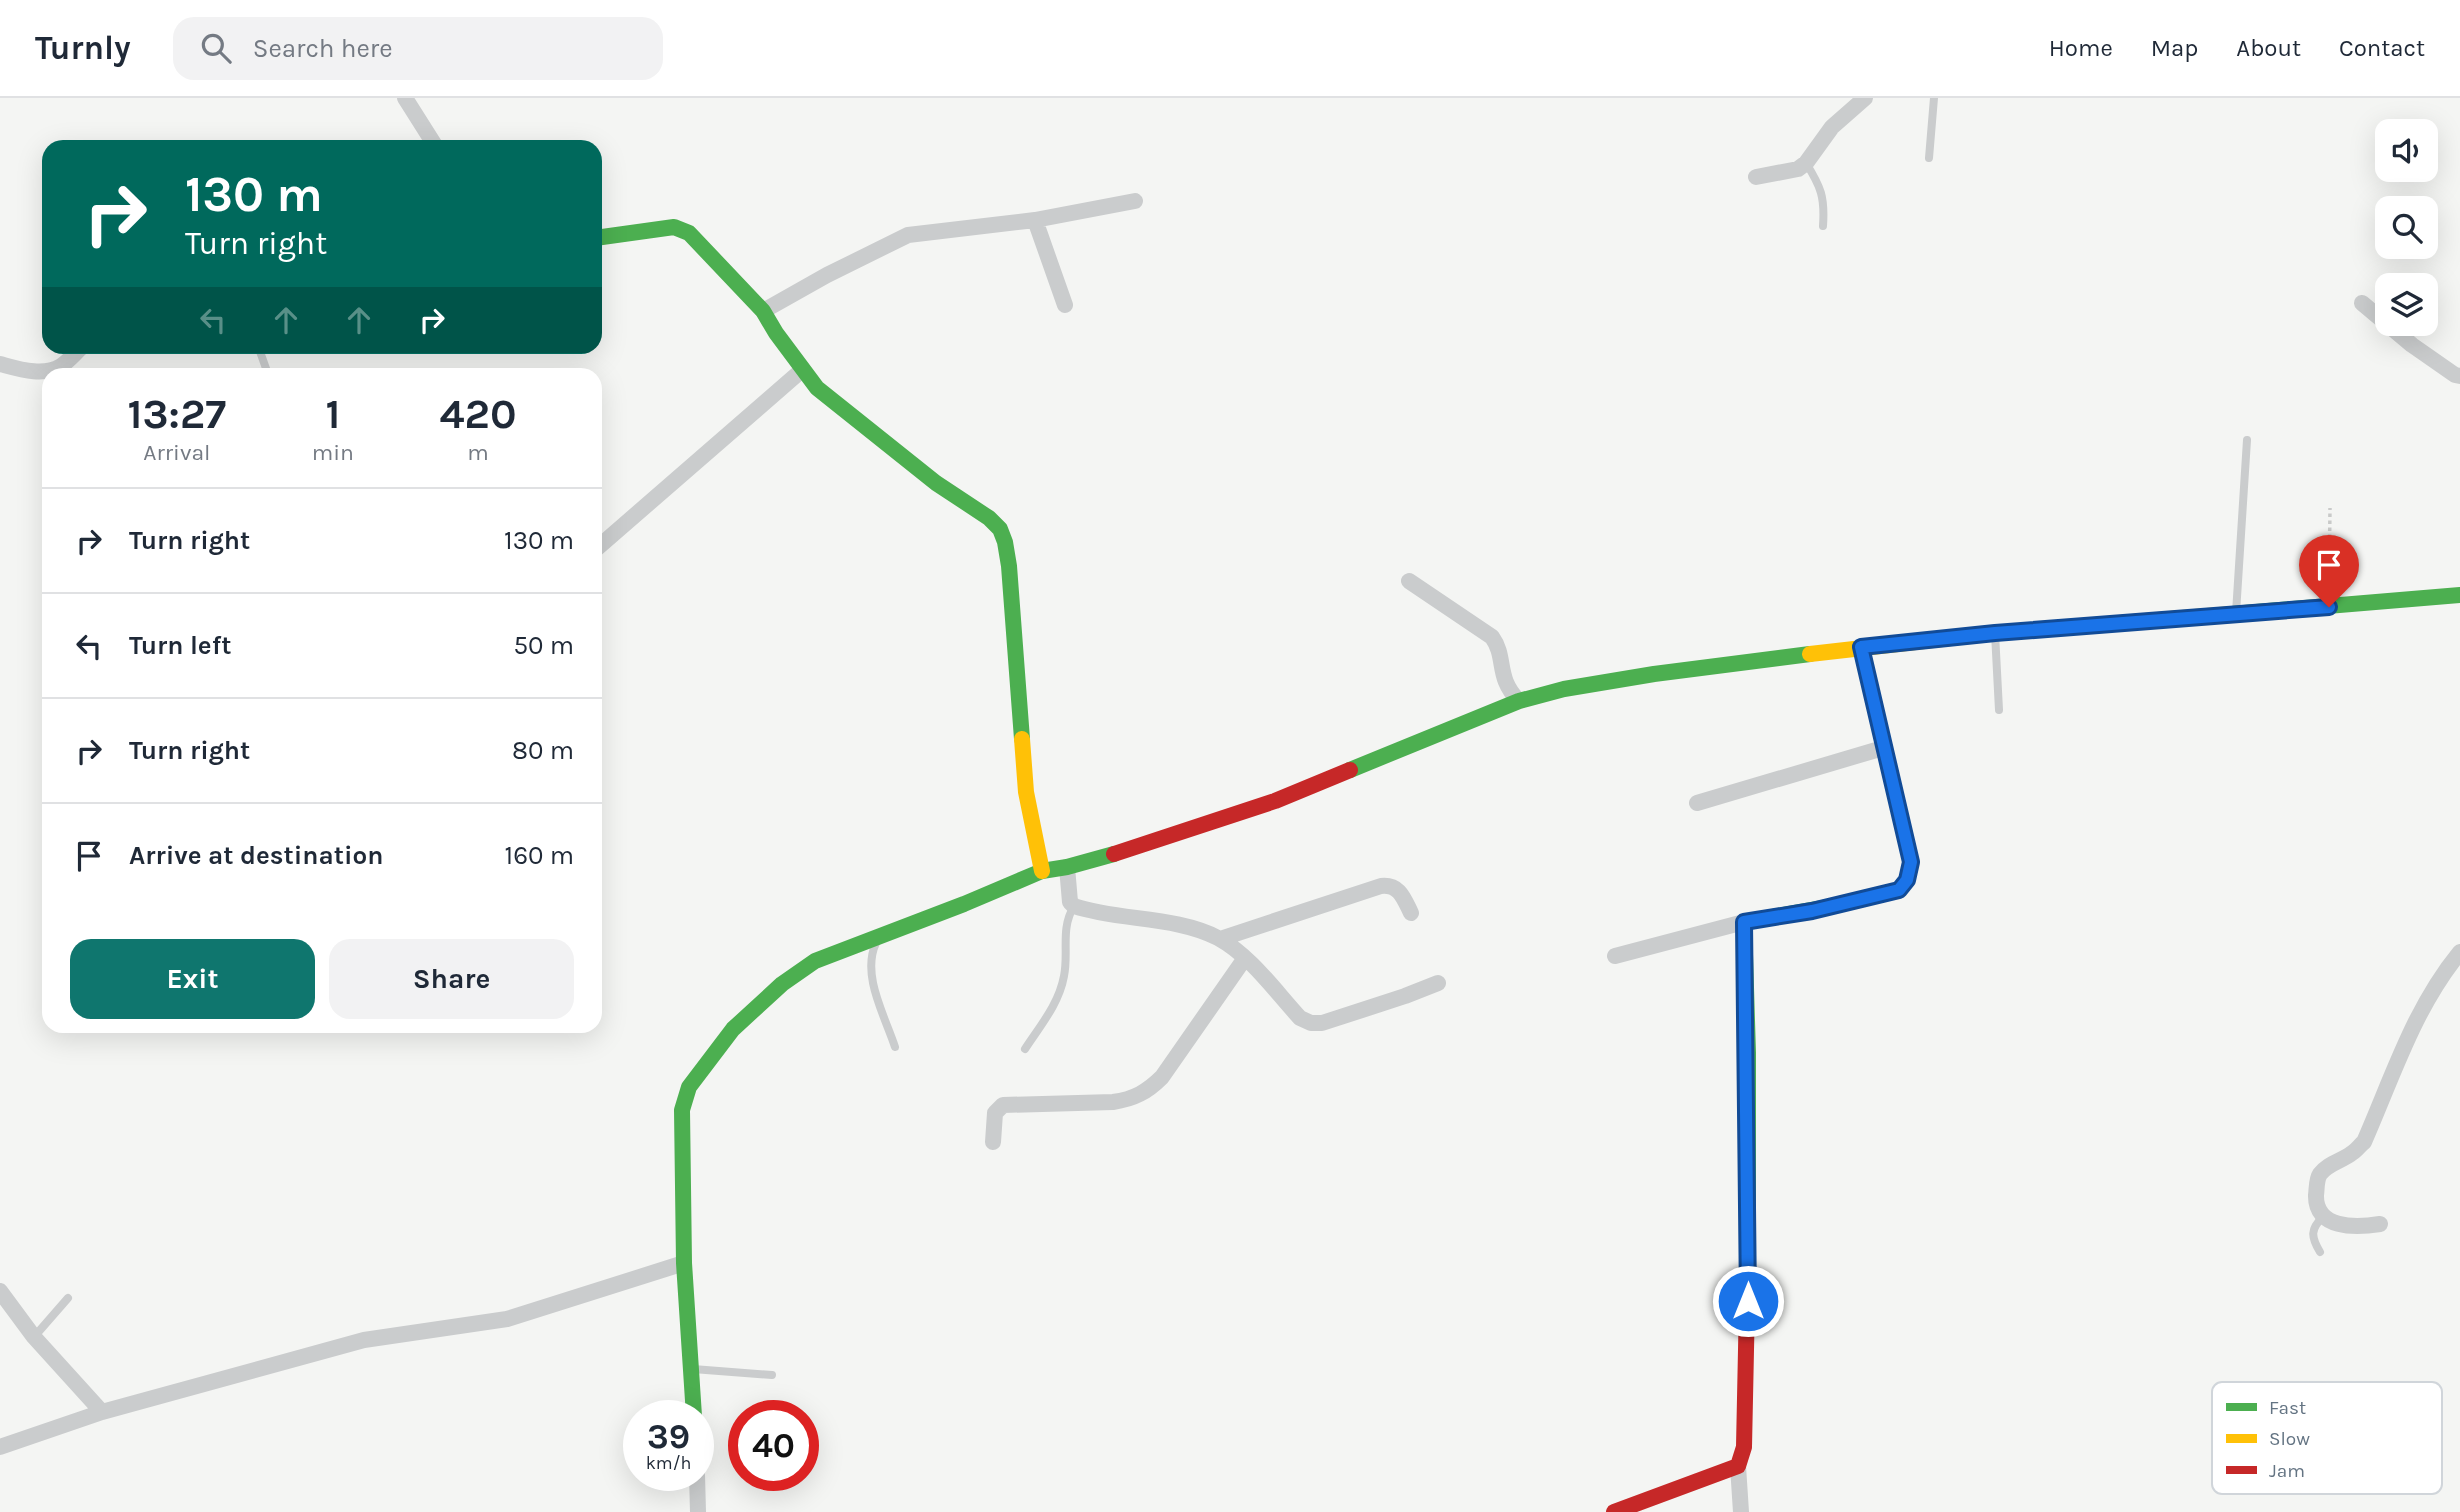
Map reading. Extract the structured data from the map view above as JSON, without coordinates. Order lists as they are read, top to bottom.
{
  "legend": ["Fast", "Slow", "Jam"],
  "page": {
    "header": "Turnly",
    "search": "Search here",
    "nav": [
      "Home",
      "Map",
      "About",
      "Contact"
    ],
    "turn": ["130 m", "Turn right"],
    "eta": [
      "13:27",
      "Arrival",
      "1",
      "min",
      "420",
      "m"
    ],
    "list": [
      {
        "name": "Turn right",
        "value": "130 m"
      },
      {
        "name": "Turn left",
        "value": "50 m"
      },
      {
        "name": "Turn right",
        "value": "80 m"
      },
      {
        "name": "Arrive at destination",
        "value": "160 m"
      }
    ],
    "buttons": ["Exit", "Share"],
    "speed": "39 km/h",
    "limit": "40"
  }
}
